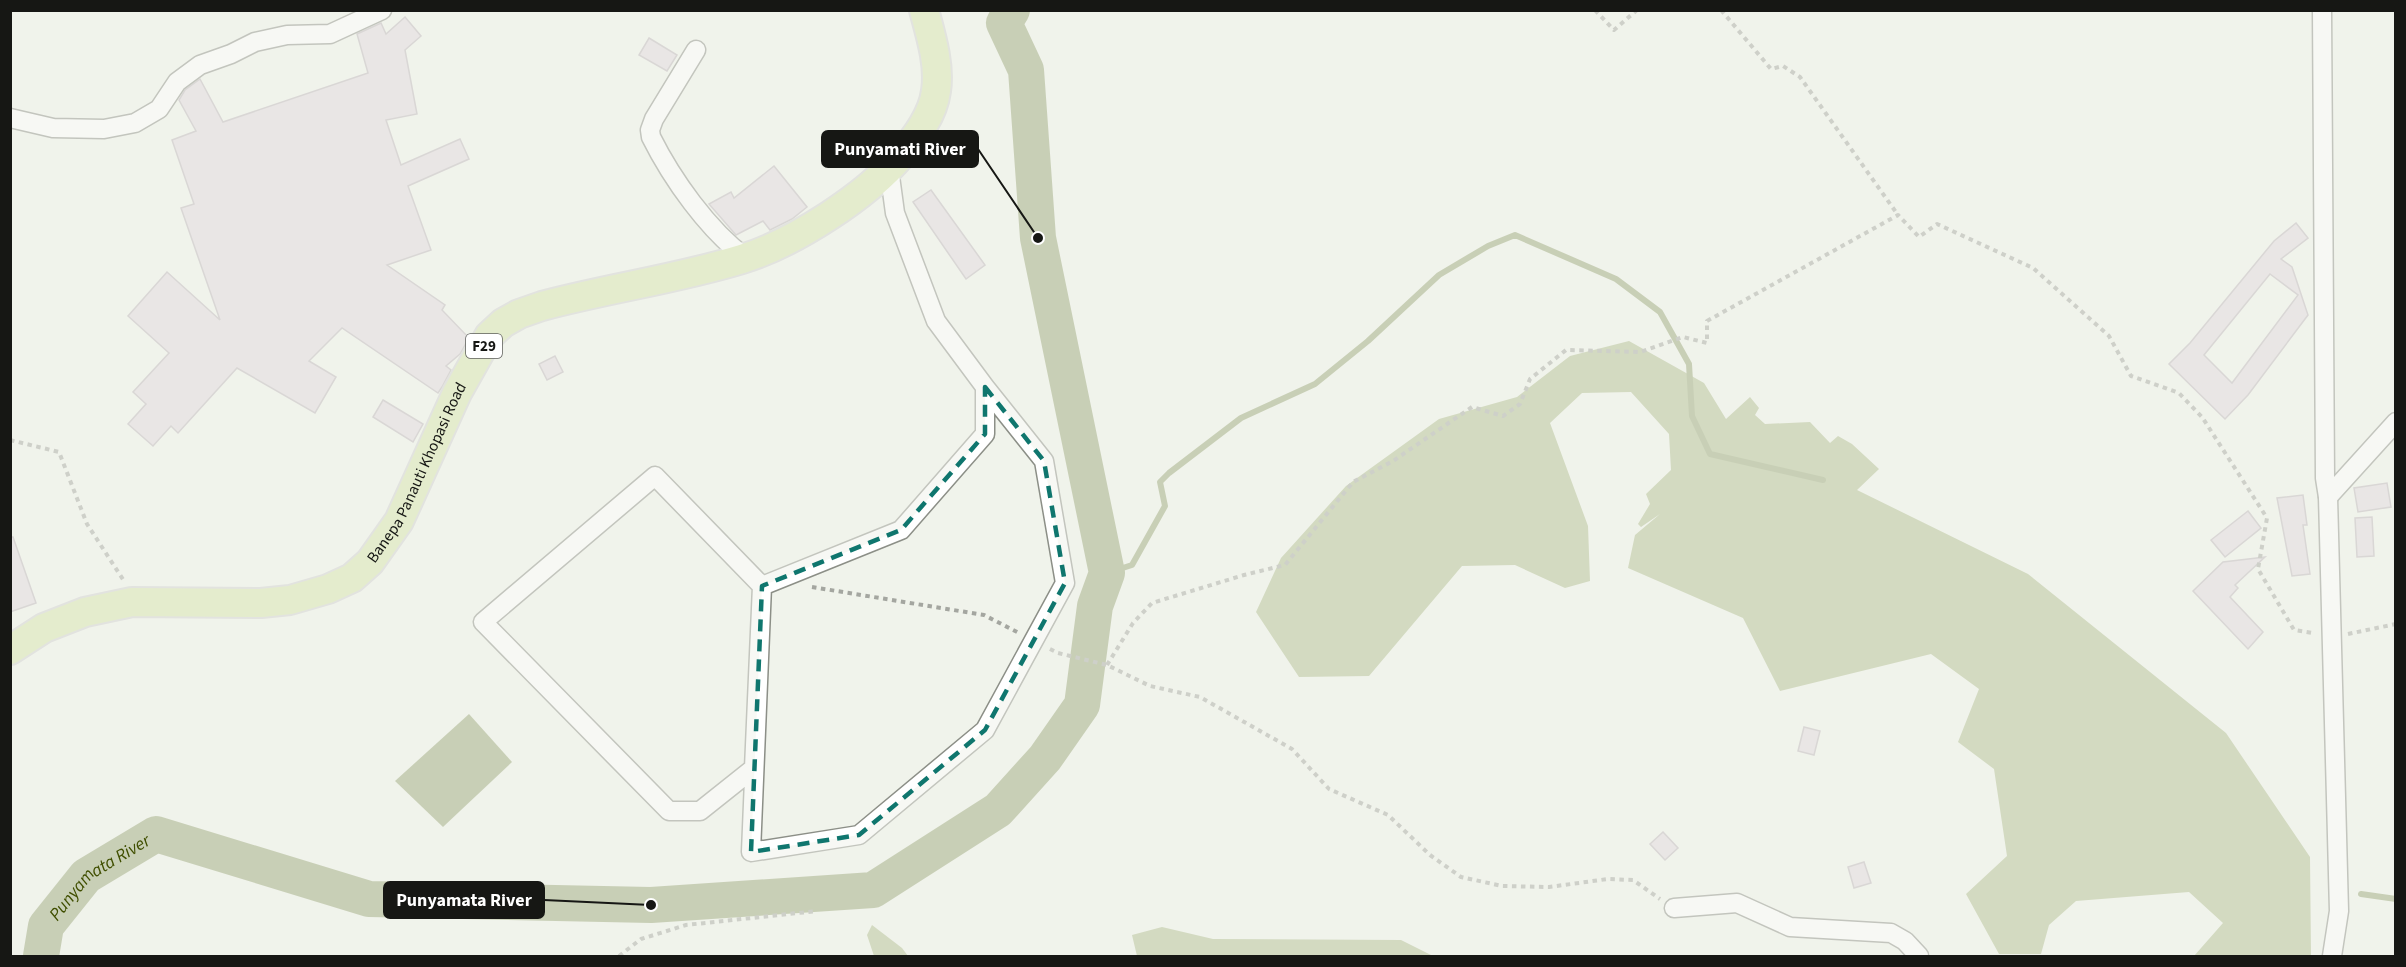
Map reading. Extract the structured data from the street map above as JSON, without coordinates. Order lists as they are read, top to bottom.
{
  "streets": {
    "main road": ["F29", "Banepa Panauti Khopasi Road"]
  },
  "water": ["Punyamata River"],
  "places": ["Punyamati River", "Punyamata River"]
}
